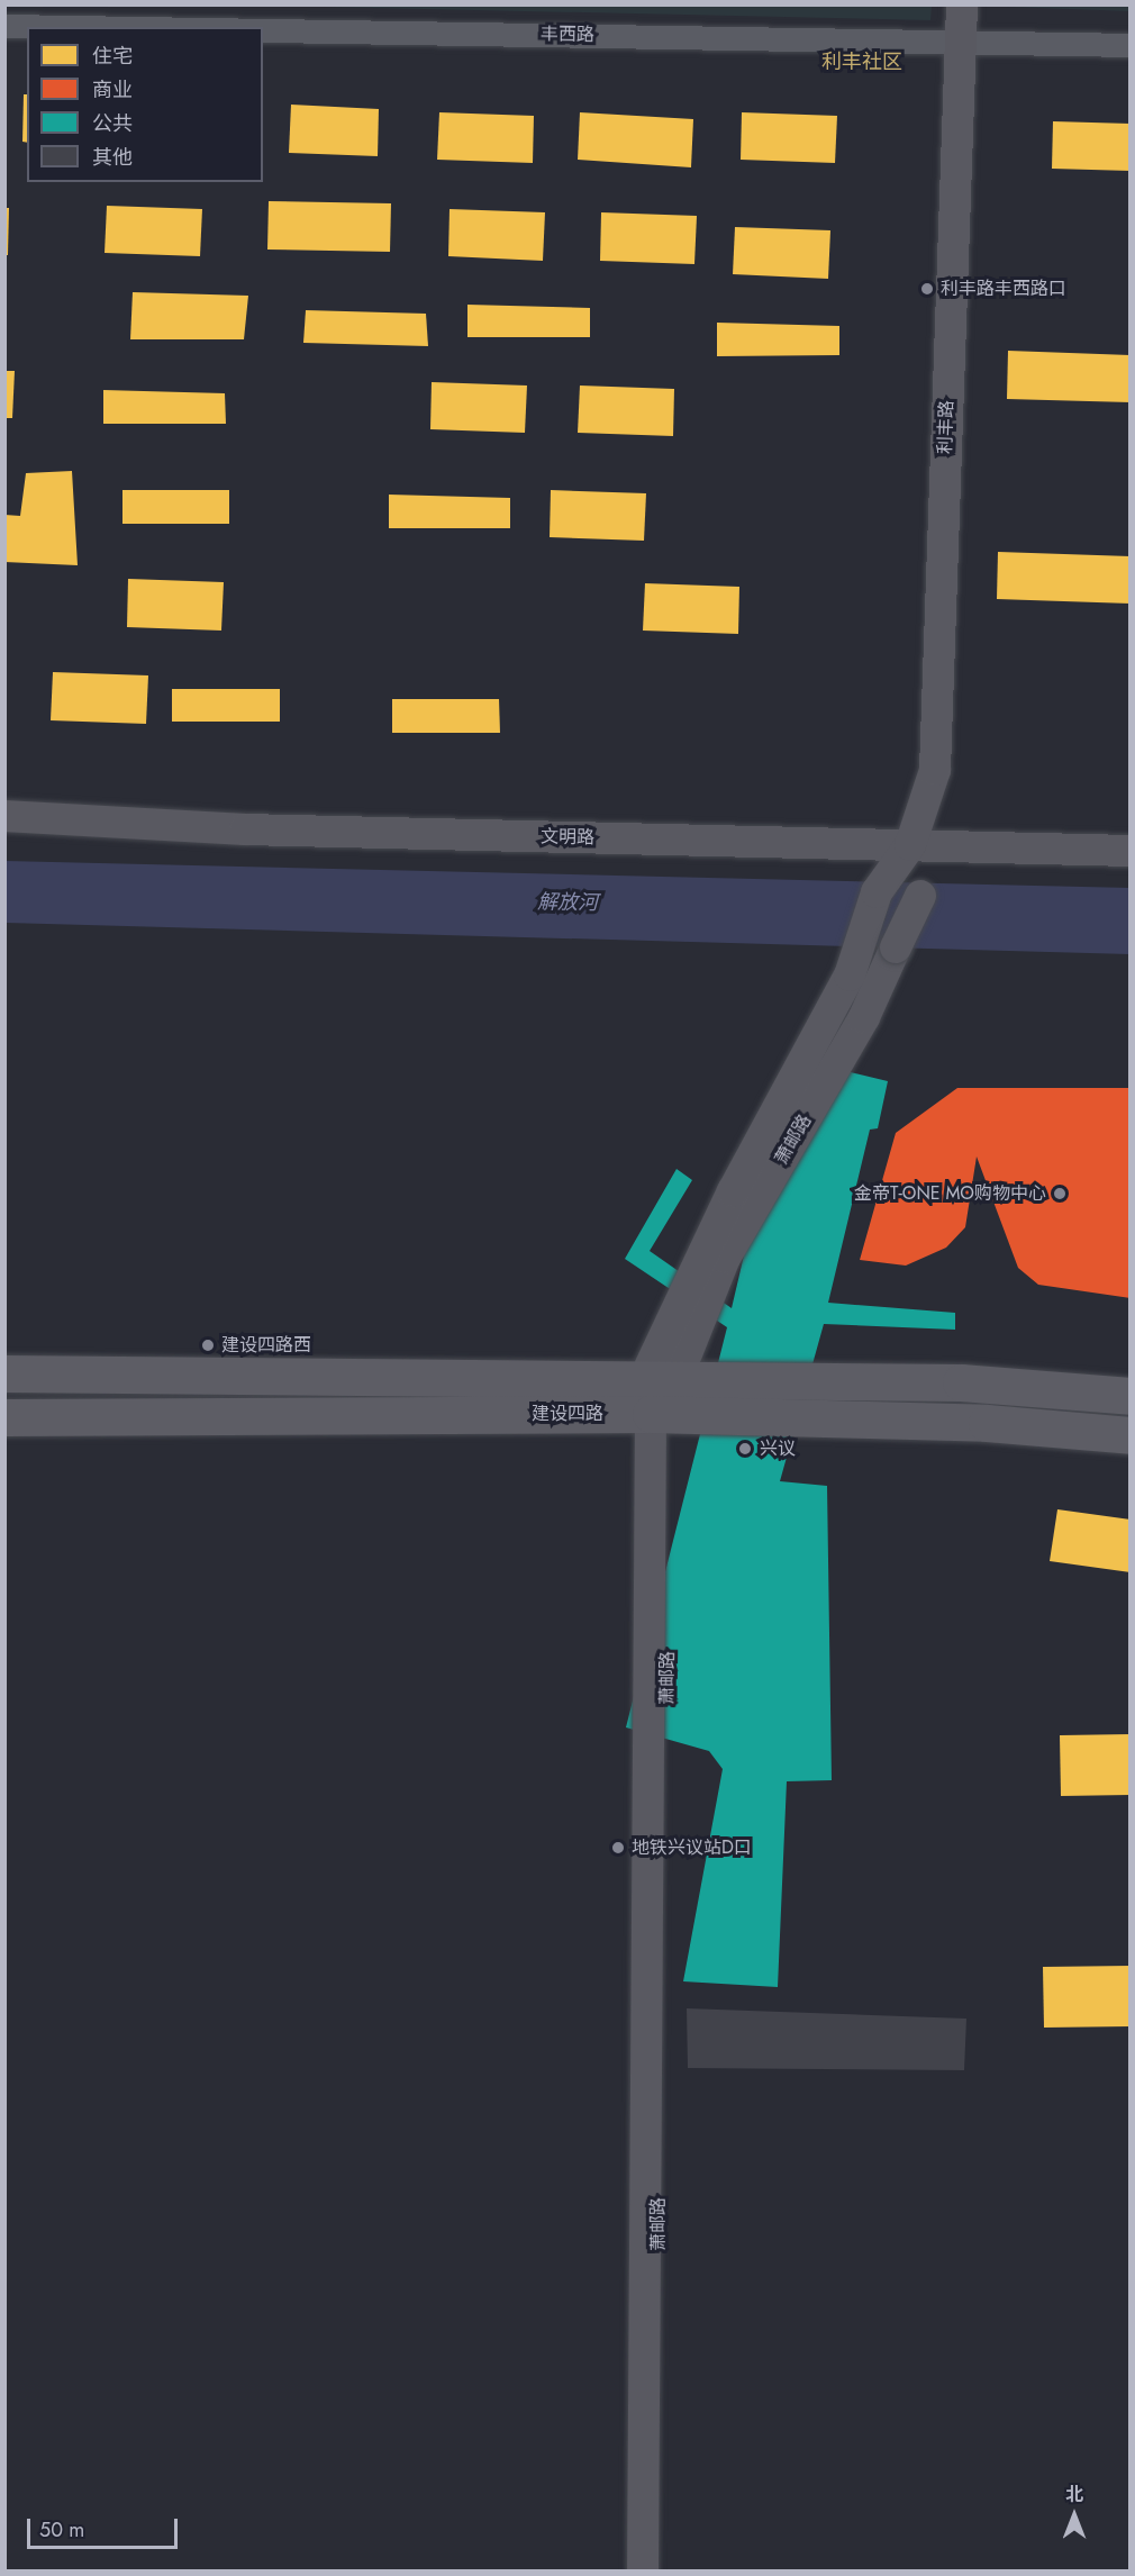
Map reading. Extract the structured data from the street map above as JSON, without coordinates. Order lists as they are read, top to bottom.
{
  "streets": {
    "main road": ["建设四路"],
    "street": [
      "丰西路",
      "利丰路",
      "文明路",
      "萧邮路"
    ]
  },
  "crossings": [
    ["丰西路", "利丰路"],
    ["利丰路", "文明路"],
    ["利丰路", "萧邮路"],
    ["文明路", "萧邮路"],
    ["萧邮路", "建设四路"]
  ],
  "districts": ["利丰社区"],
  "water": ["解放河"],
  "places": [
    "利丰路丰西路口",
    "金帝T-ONE MO购物中心",
    "建设四路西",
    "兴议",
    "地铁兴议站D口"
  ],
  "legend": [
    "住宅",
    "商业",
    "公共",
    "其他"
  ],
  "scale_bar": "50 m",
  "north": "top"
}
